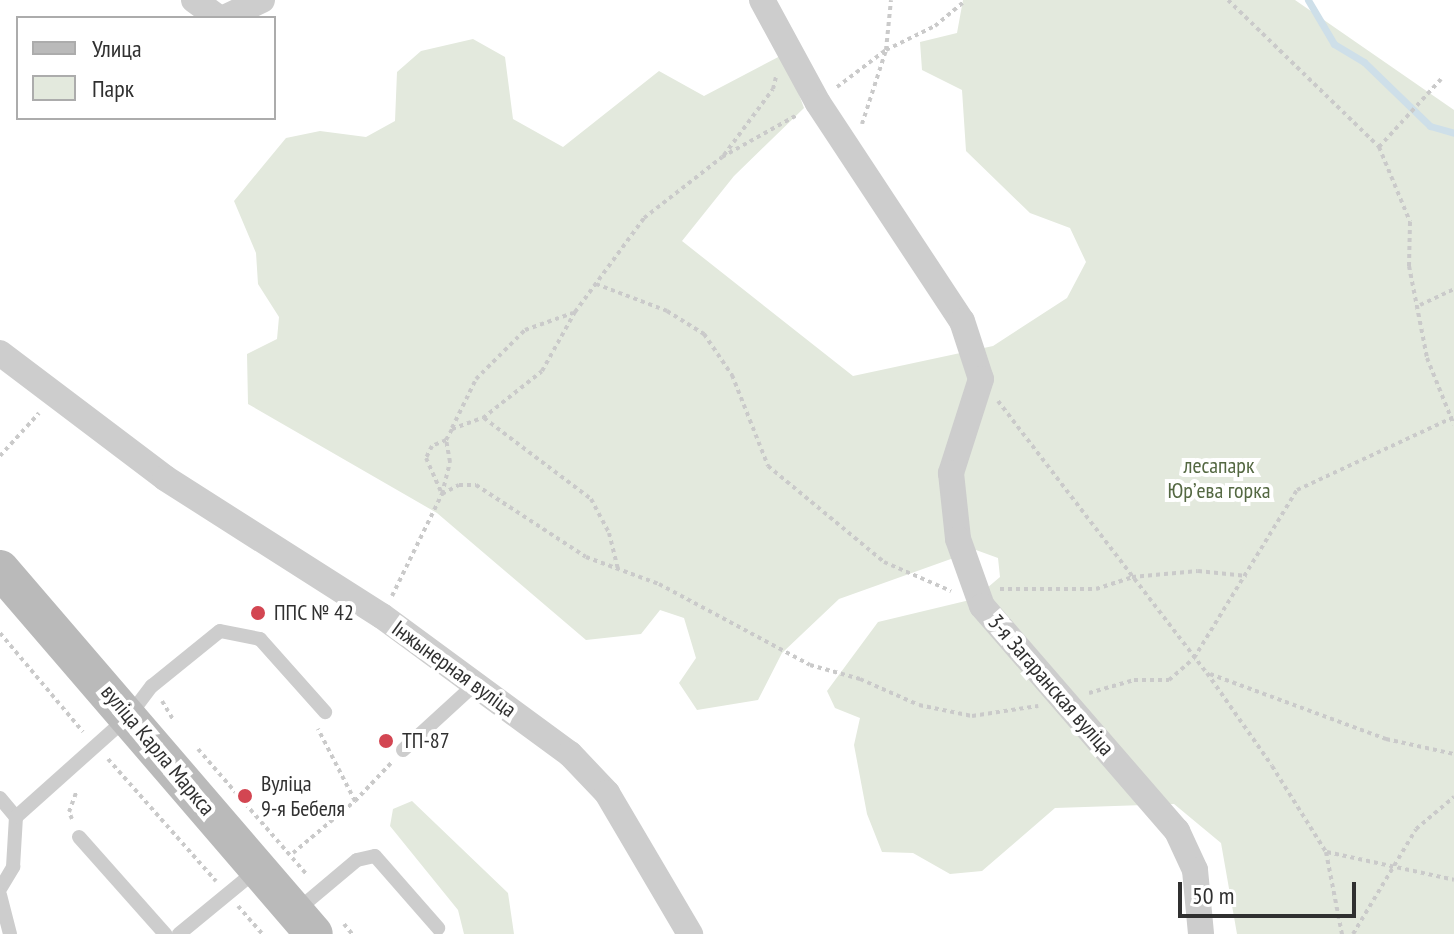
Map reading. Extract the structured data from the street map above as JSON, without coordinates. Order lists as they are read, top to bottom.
{
  "streets": {
    "main road": ["вуліца Карла Маркса"],
    "street": ["Інжынерная вуліца", "3-я Загаранская вуліца"]
  },
  "parks": ["лесапарк Юрʼева горка"],
  "places": ["ППС № 42", "ТП-87", "Вуліца 9-я Бебеля"],
  "legend": ["Улица", "Парк"],
  "scale_bar": "50 m"
}
